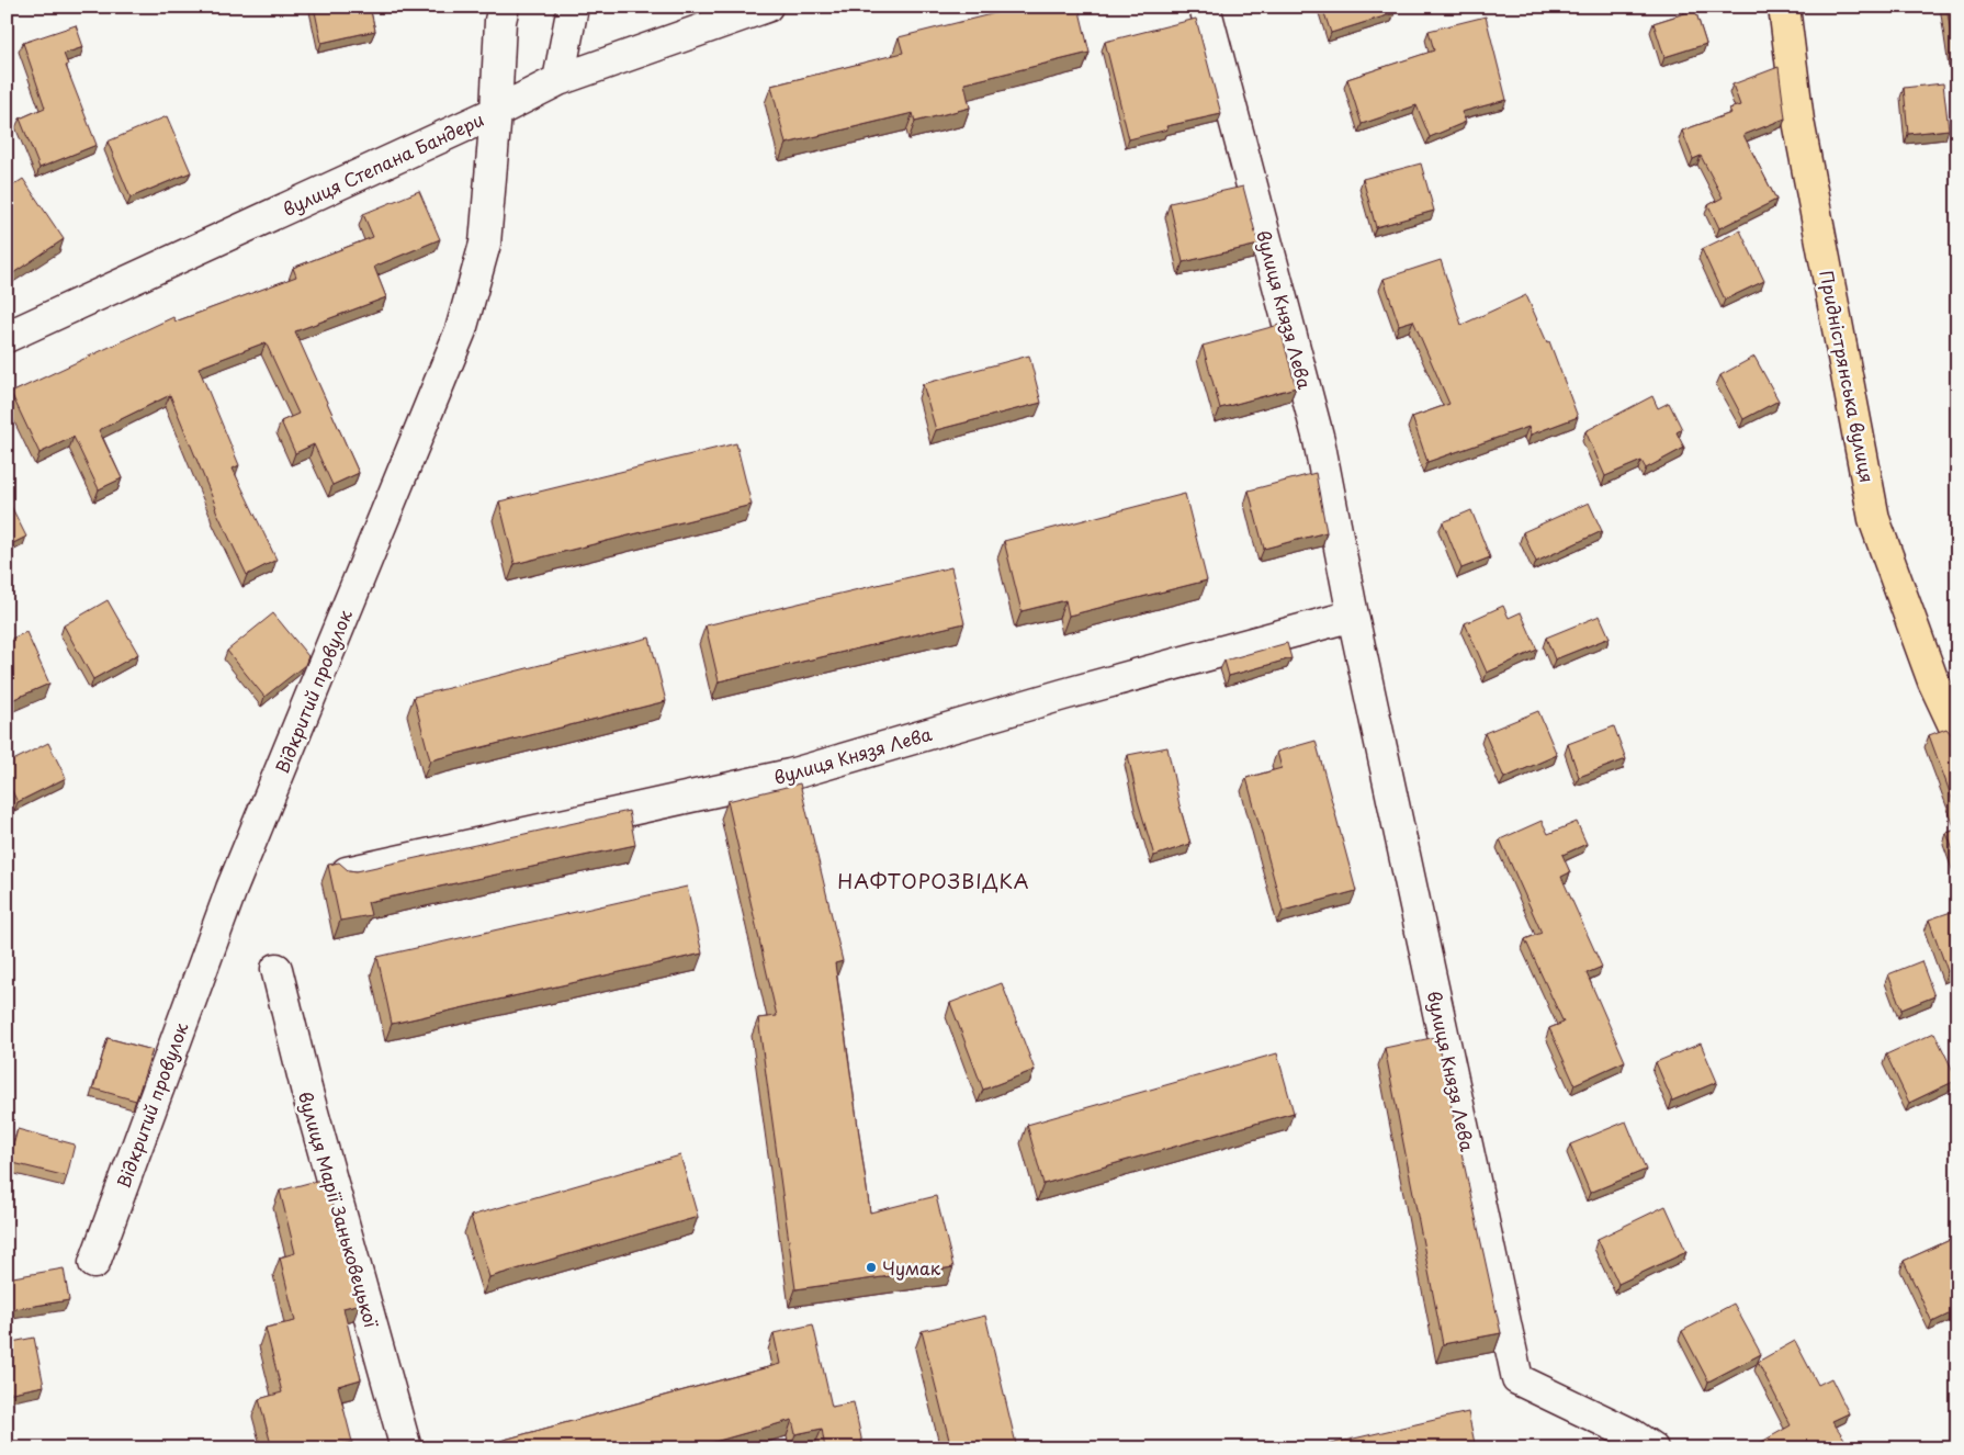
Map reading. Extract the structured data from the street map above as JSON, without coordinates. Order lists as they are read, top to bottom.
{
  "streets": {
    "main road": ["Придністрянська вулиця"],
    "street": [
      "вулиця Степана Бандери",
      "вулиця Князя Лева",
      "Відкритий провулок",
      "вулиця Марії Заньковецької"
    ]
  },
  "crossings": [
    ["вулиця Степана Бандери", "Відкритий провулок"]
  ],
  "districts": ["НАФТОРОЗВІДКА"],
  "places": ["Чумак"]
}
